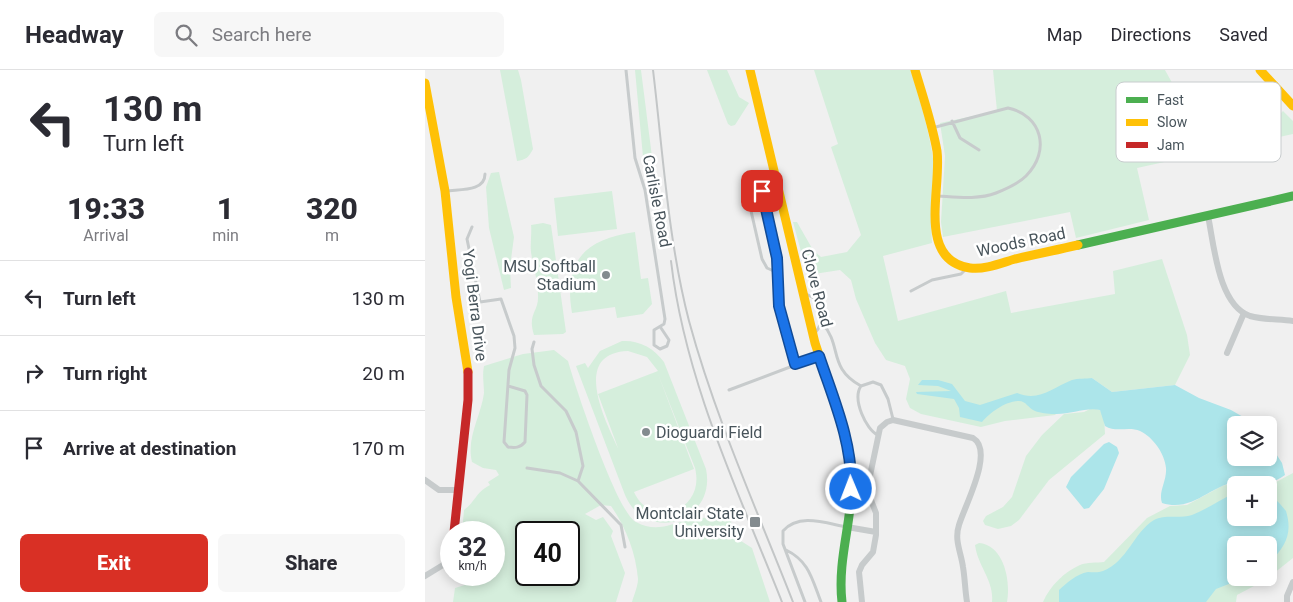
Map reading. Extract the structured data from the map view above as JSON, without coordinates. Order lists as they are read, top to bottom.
{
  "streets": {
    "street": ["Woods Road", "Clove Road", "Yogi Berra Drive"],
    "lane": ["Carlisle Road"]
  },
  "places": {
    "other": ["MSU Softball Stadium", "Dioguardi Field"],
    "transit": ["Montclair State University"]
  },
  "legend": ["Fast", "Slow", "Jam"],
  "page": {
    "header": "Headway",
    "search": "Search here",
    "nav": ["Map", "Directions", "Saved"],
    "turn": ["130 m", "Turn left"],
    "eta": [
      "19:33",
      "Arrival",
      "1",
      "min",
      "320",
      "m"
    ],
    "list": [
      {
        "name": "Turn left",
        "value": "130 m"
      },
      {
        "name": "Turn right",
        "value": "20 m"
      },
      {
        "name": "Arrive at destination",
        "value": "170 m"
      }
    ],
    "map_buttons": ["+", "−"],
    "speed": "32 km/h",
    "limit": "40",
    "buttons": ["Exit", "Share"]
  }
}
